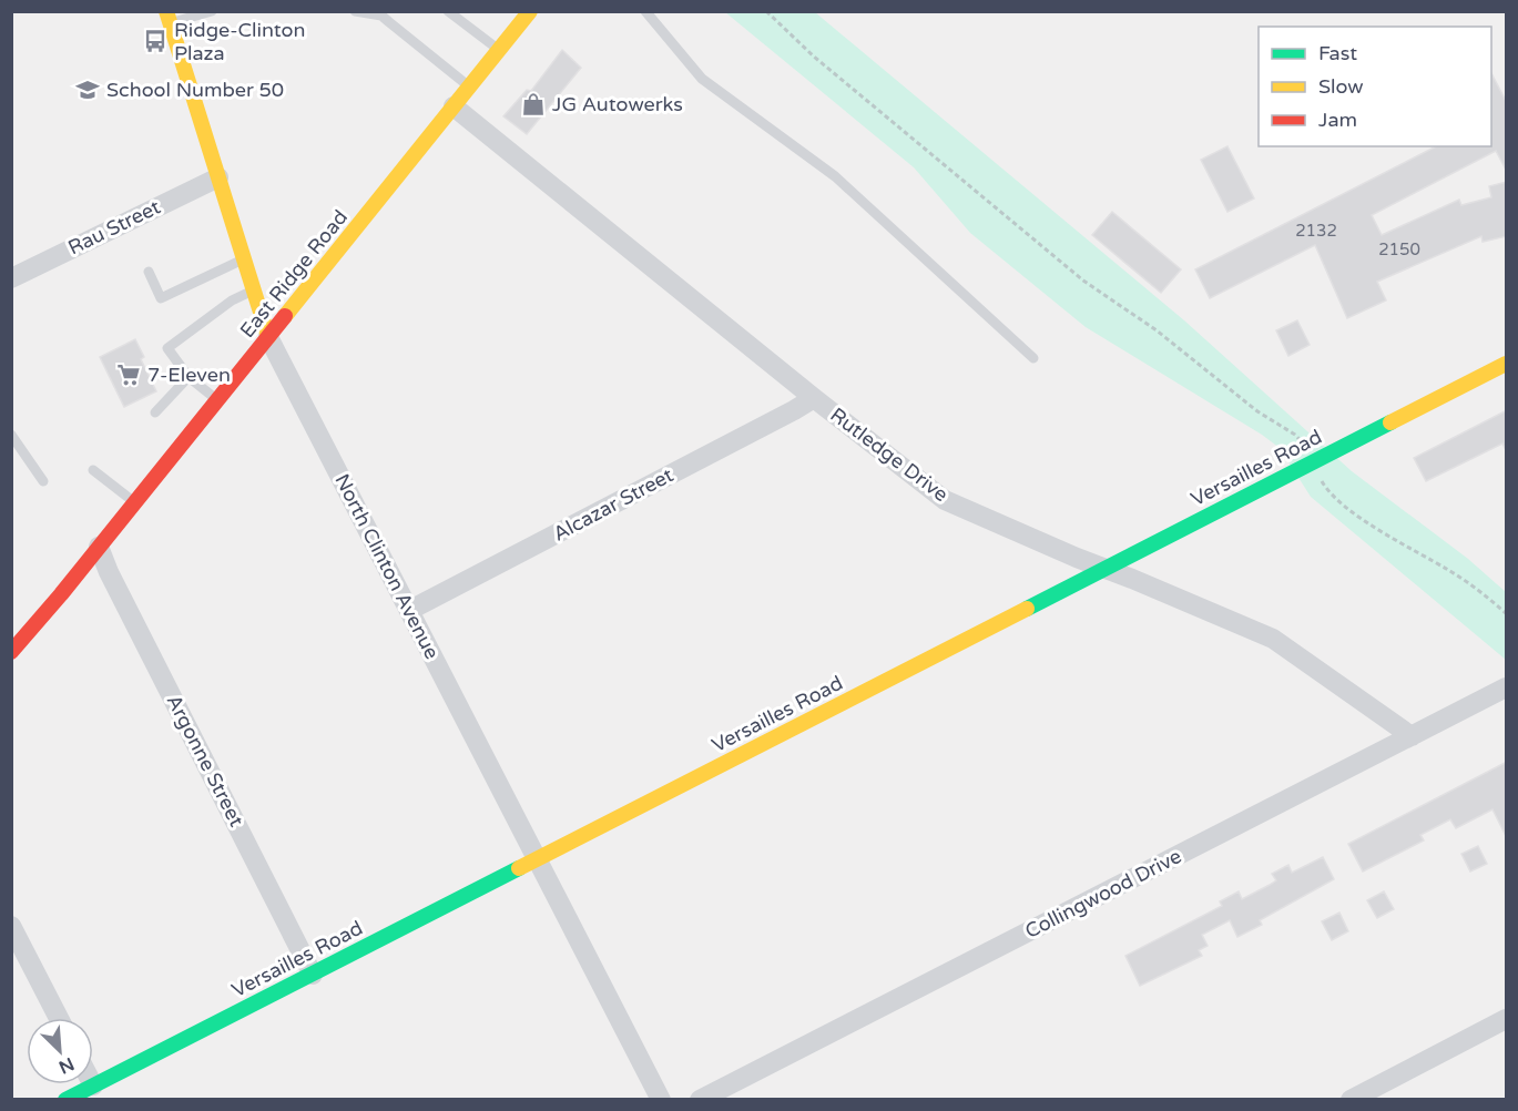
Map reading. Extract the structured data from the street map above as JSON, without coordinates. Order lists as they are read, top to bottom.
{
  "streets": {
    "street": [
      "Rau Street",
      "East Ridge Road",
      "Rutledge Drive",
      "Versailles Road",
      "Alcazar Street",
      "North Clinton Avenue",
      "Argonne Street",
      "Collingwood Drive"
    ]
  },
  "crossings": [
    ["Rau Street", "North Clinton Avenue"],
    ["East Ridge Road", "Rutledge Drive"],
    ["East Ridge Road", "North Clinton Avenue"],
    ["East Ridge Road", "Argonne Street"],
    ["Rutledge Drive", "Versailles Road"],
    ["Rutledge Drive", "Alcazar Street"],
    ["Rutledge Drive", "Collingwood Drive"],
    ["Versailles Road", "North Clinton Avenue"],
    ["Versailles Road", "Argonne Street"],
    ["Alcazar Street", "North Clinton Avenue"]
  ],
  "places": {
    "bus stop": ["Ridge-Clinton Plaza"],
    "school or university": ["School Number 50"],
    "shop": ["JG Autowerks"],
    "supermarket": ["7-Eleven"]
  },
  "house_numbers": ["2132", "2150"],
  "legend": ["Fast", "Slow", "Jam"],
  "north": "bottom right"
}
